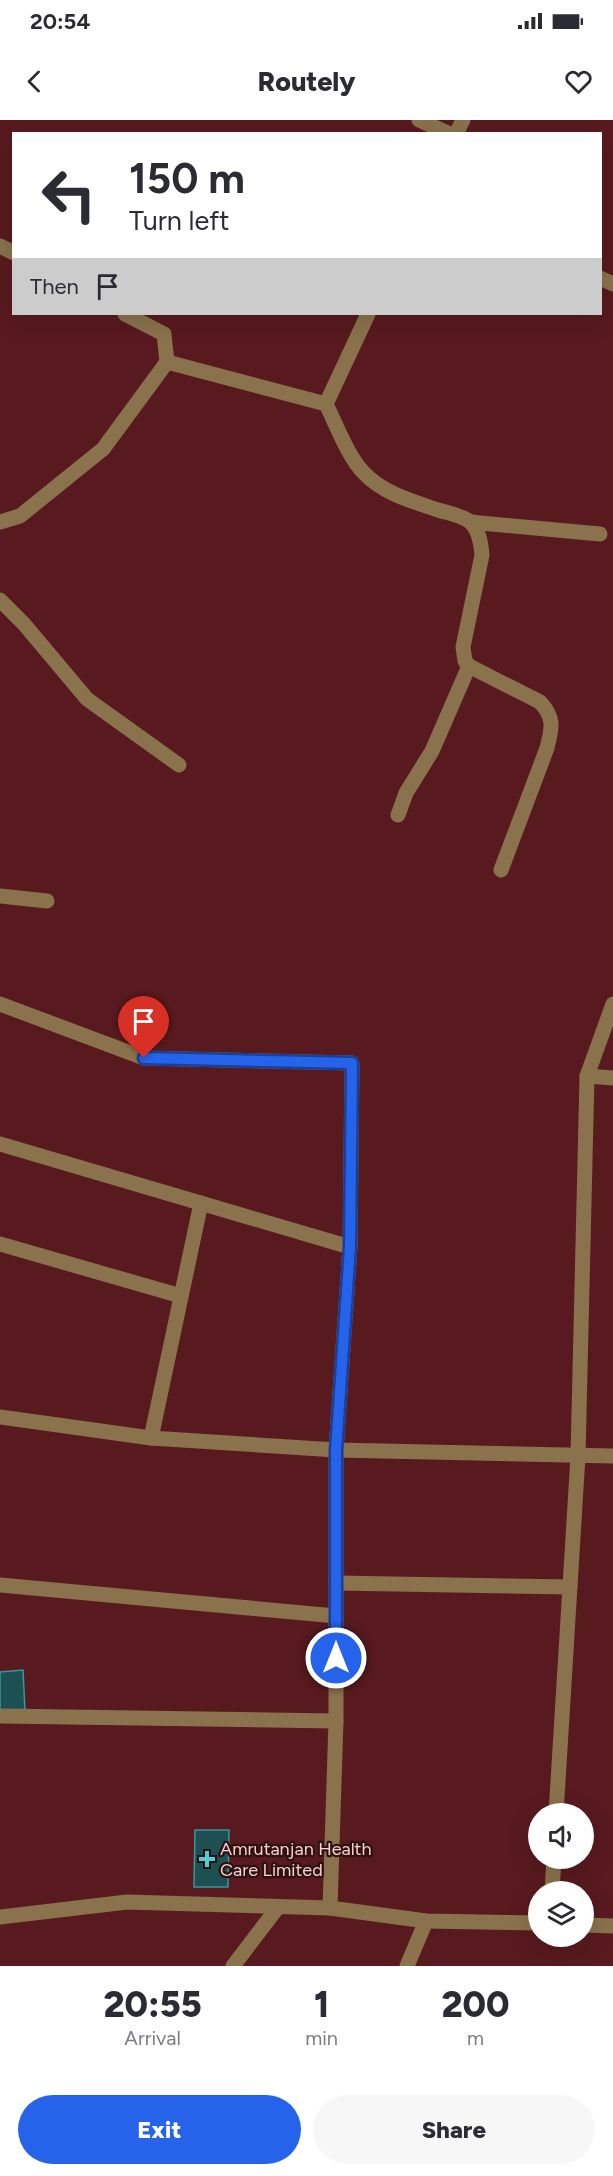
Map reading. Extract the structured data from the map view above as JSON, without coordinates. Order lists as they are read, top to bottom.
{
  "places": {
    "health": ["Amrutanjan Health Care Limited"]
  },
  "page": {
    "status": "20:54",
    "header": "Routely",
    "turn": ["150 m", "Turn left"],
    "then": "Then",
    "eta": [
      "20:55",
      "Arrival",
      "1",
      "min",
      "200",
      "m"
    ],
    "buttons": ["Exit", "Share"]
  }
}
